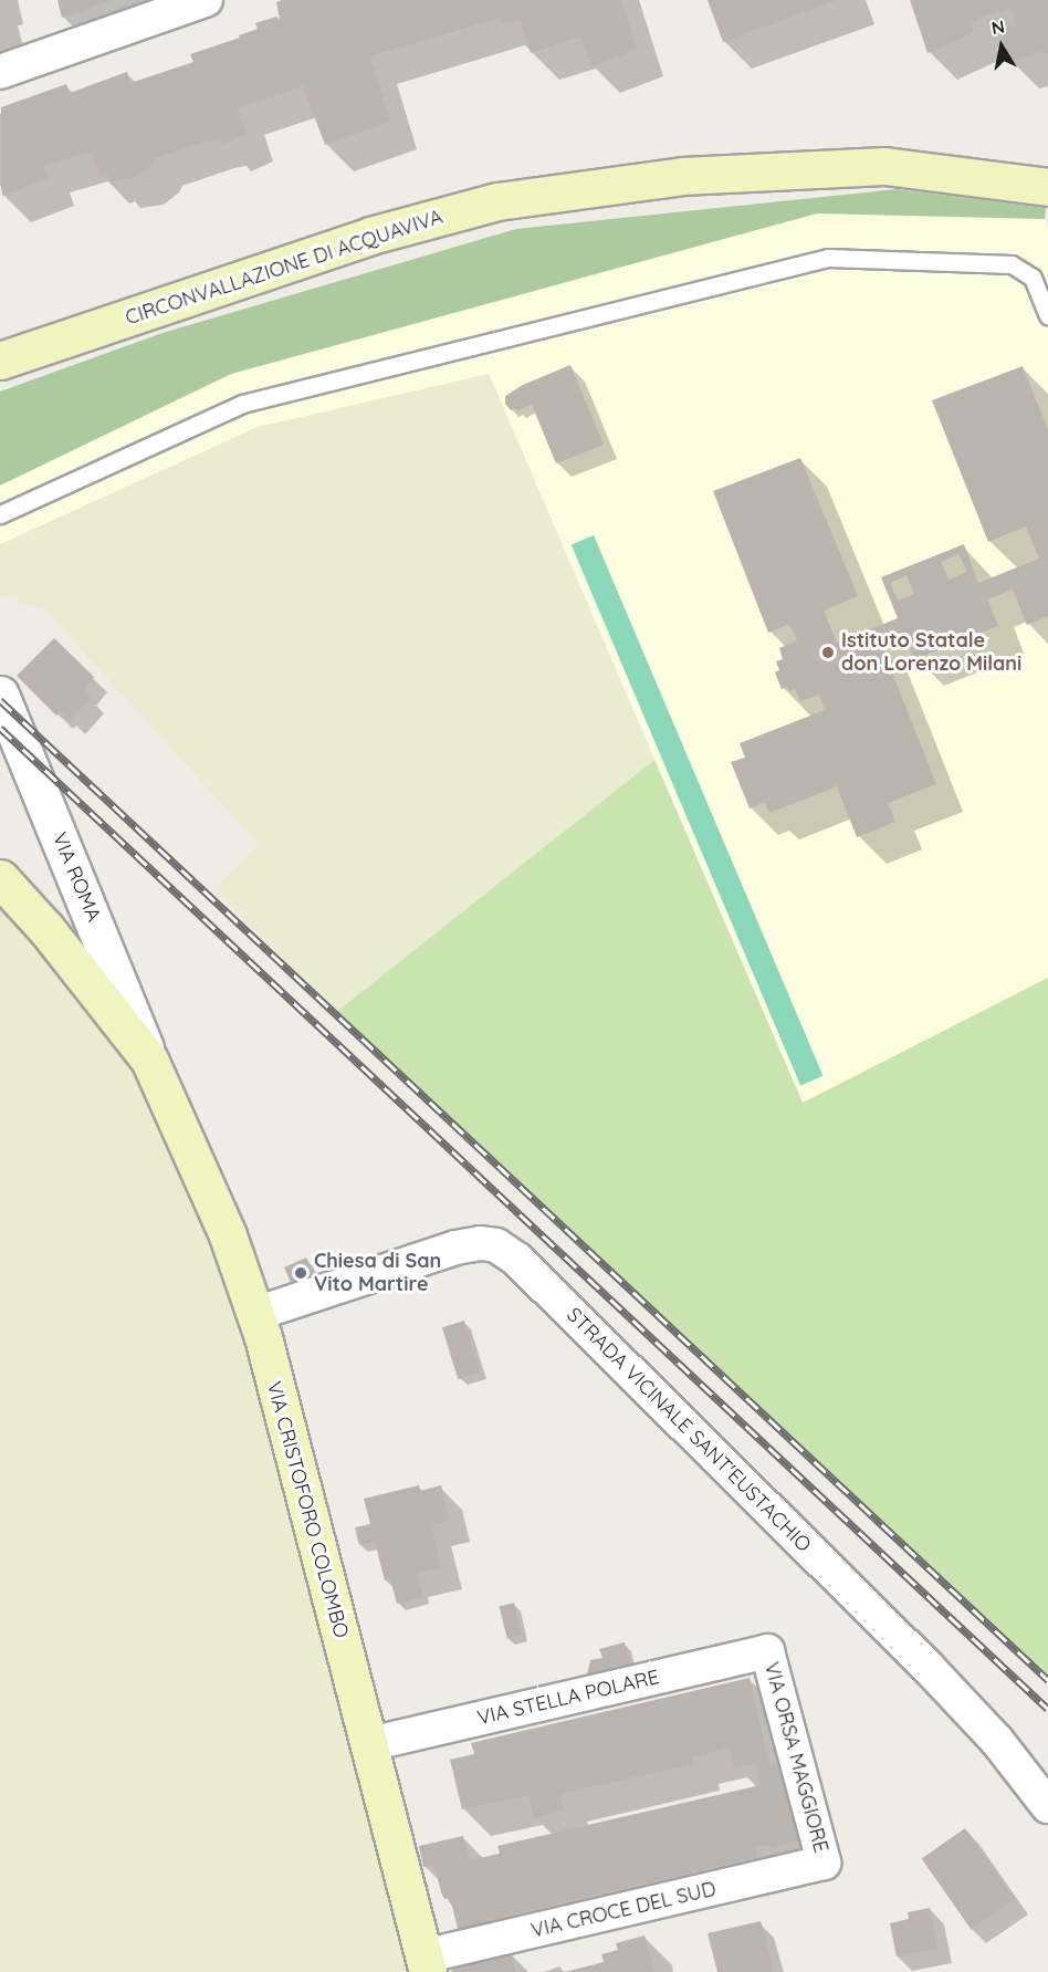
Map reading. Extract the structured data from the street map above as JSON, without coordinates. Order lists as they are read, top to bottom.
{
  "streets": {
    "main road": ["CIRCONVALLAZIONE DI ACQUAVIVA", "VIA CRISTOFORO COLOMBO"],
    "street": [
      "VIA ROMA",
      "STRADA VICINALE SANT'EUSTACHIO",
      "VIA STELLA POLARE",
      "VIA ORSA MAGGIORE",
      "VIA CROCE DEL SUD"
    ]
  },
  "crossings": [
    ["VIA ROMA", "VIA CRISTOFORO COLOMBO"],
    ["STRADA VICINALE SANT'EUSTACHIO", "VIA CRISTOFORO COLOMBO"],
    ["VIA CRISTOFORO COLOMBO", "VIA STELLA POLARE"],
    ["VIA CRISTOFORO COLOMBO", "VIA CROCE DEL SUD"],
    ["VIA STELLA POLARE", "VIA ORSA MAGGIORE"],
    ["VIA ORSA MAGGIORE", "VIA CROCE DEL SUD"]
  ],
  "places": ["Istituto Statale don Lorenzo Milani", "Chiesa di San Vito Martire"],
  "north": "top"
}
